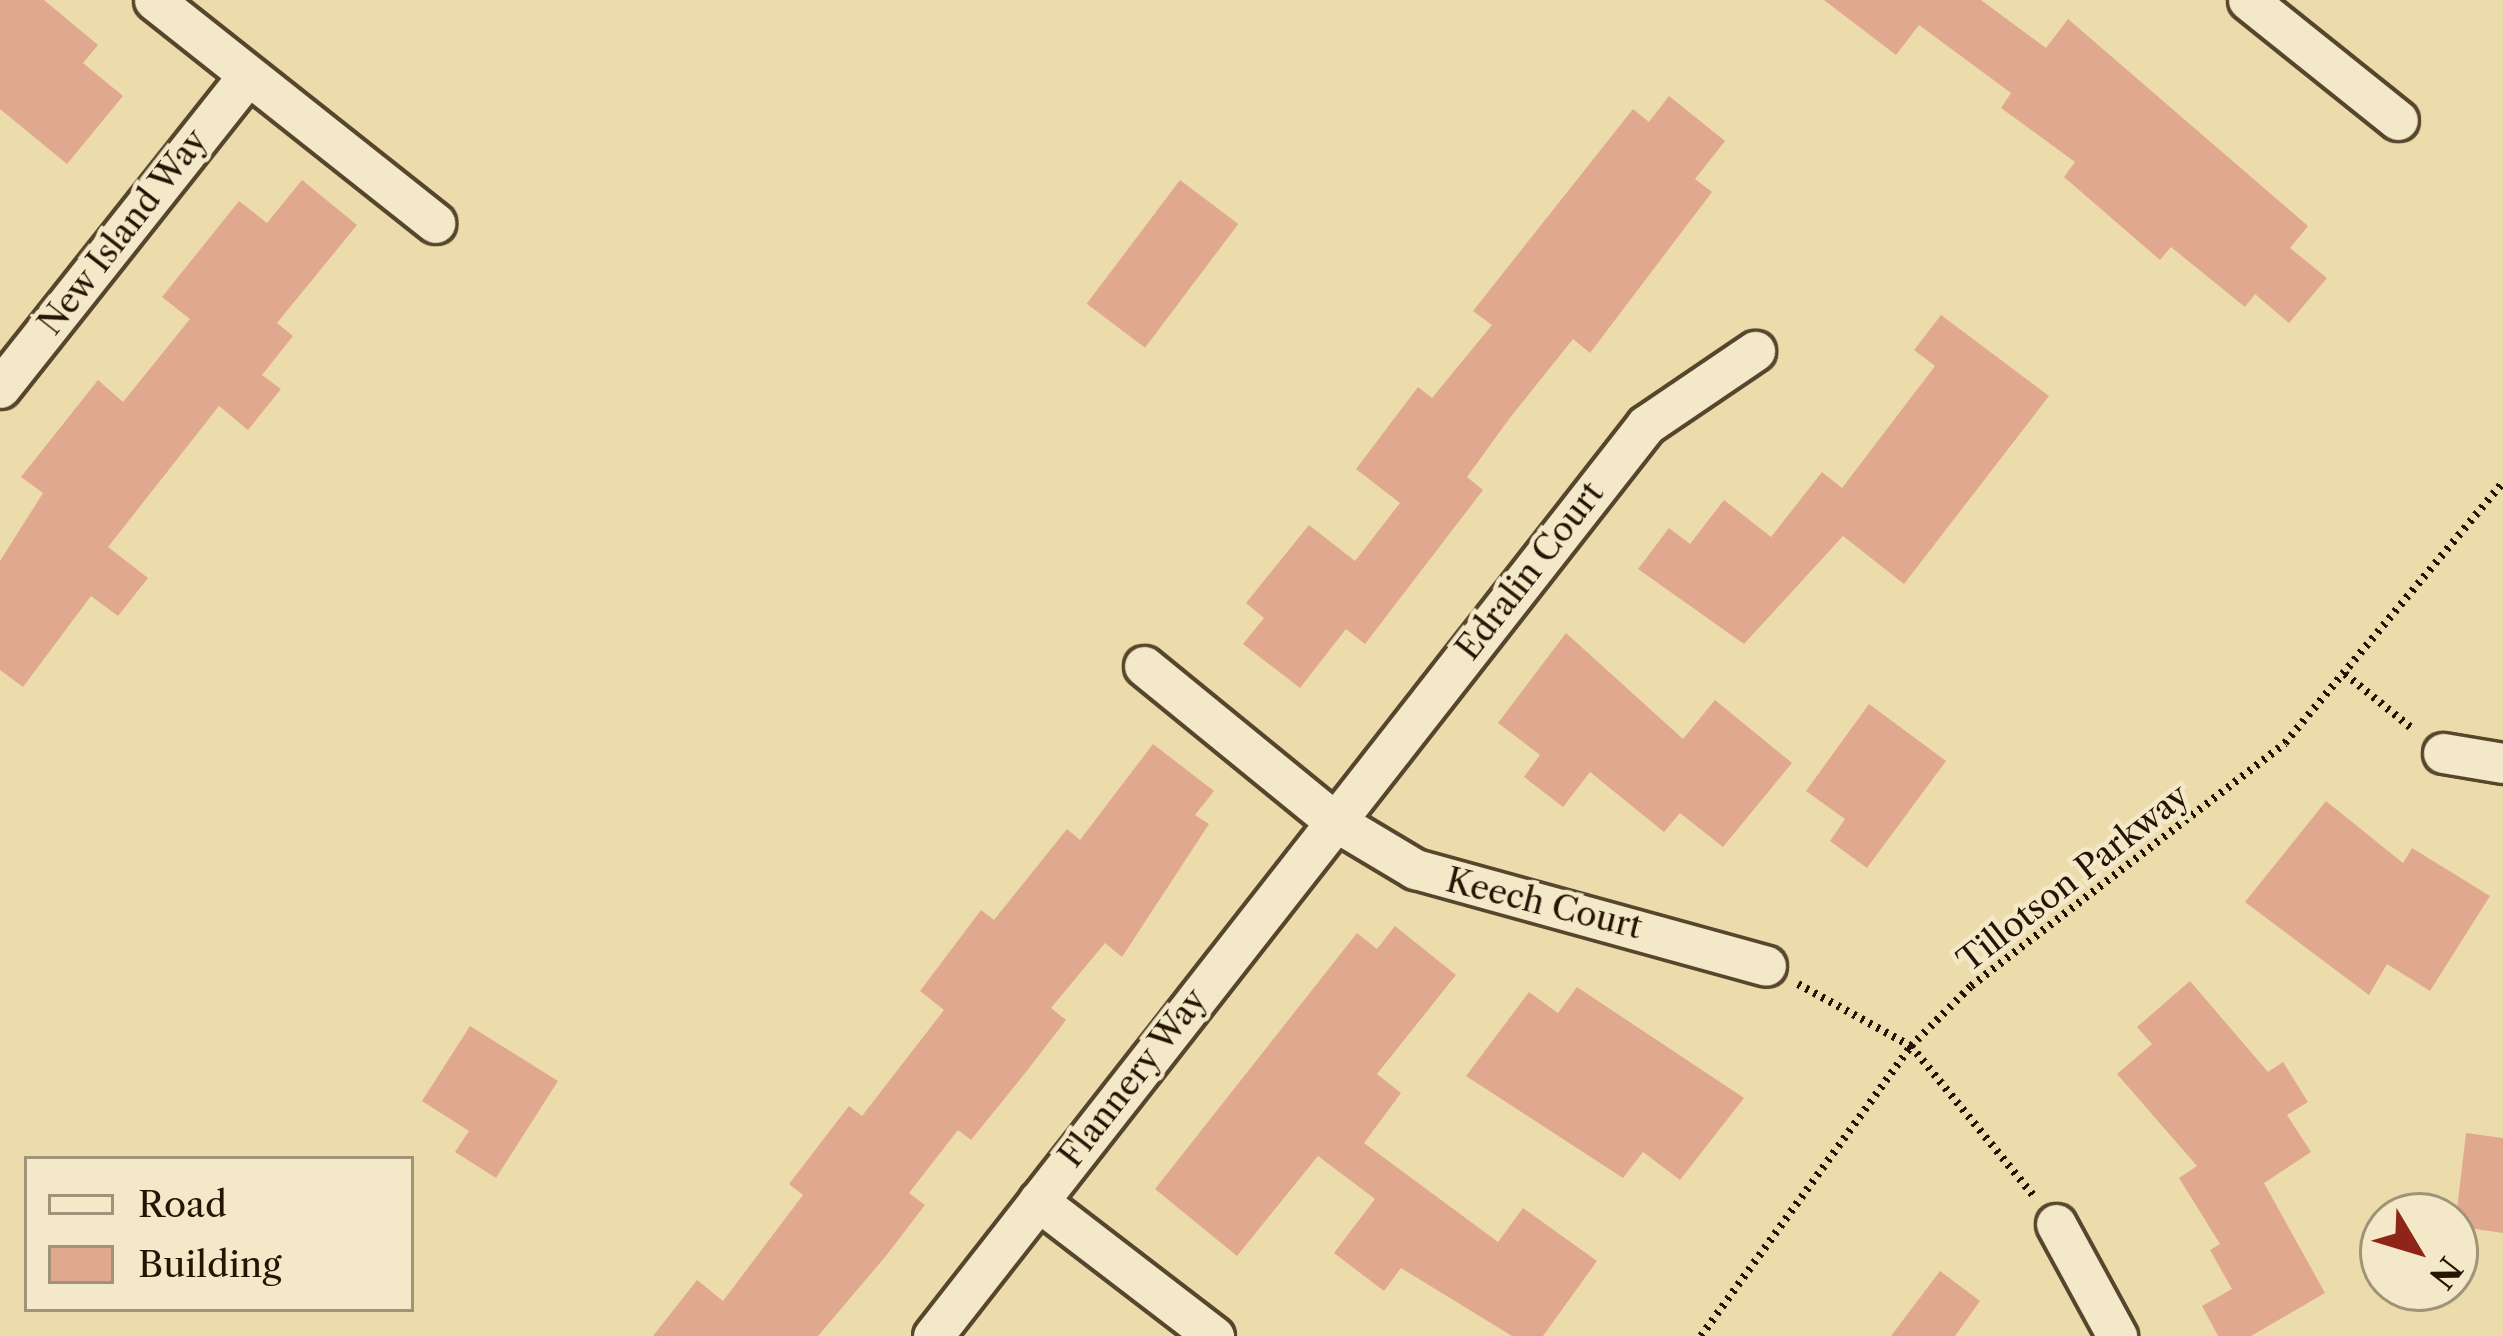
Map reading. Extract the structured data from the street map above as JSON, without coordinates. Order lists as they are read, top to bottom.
{
  "streets": {
    "street": [
      "New Island Way",
      "Edralin Court",
      "Keech Court",
      "Flannery Way"
    ],
    "path": ["Tillotson Parkway"]
  },
  "crossings": [
    ["Edralin Court", "Keech Court"],
    ["Edralin Court", "Flannery Way"],
    ["Keech Court", "Flannery Way"]
  ],
  "legend": ["Road", "Building"],
  "north": "bottom right"
}
